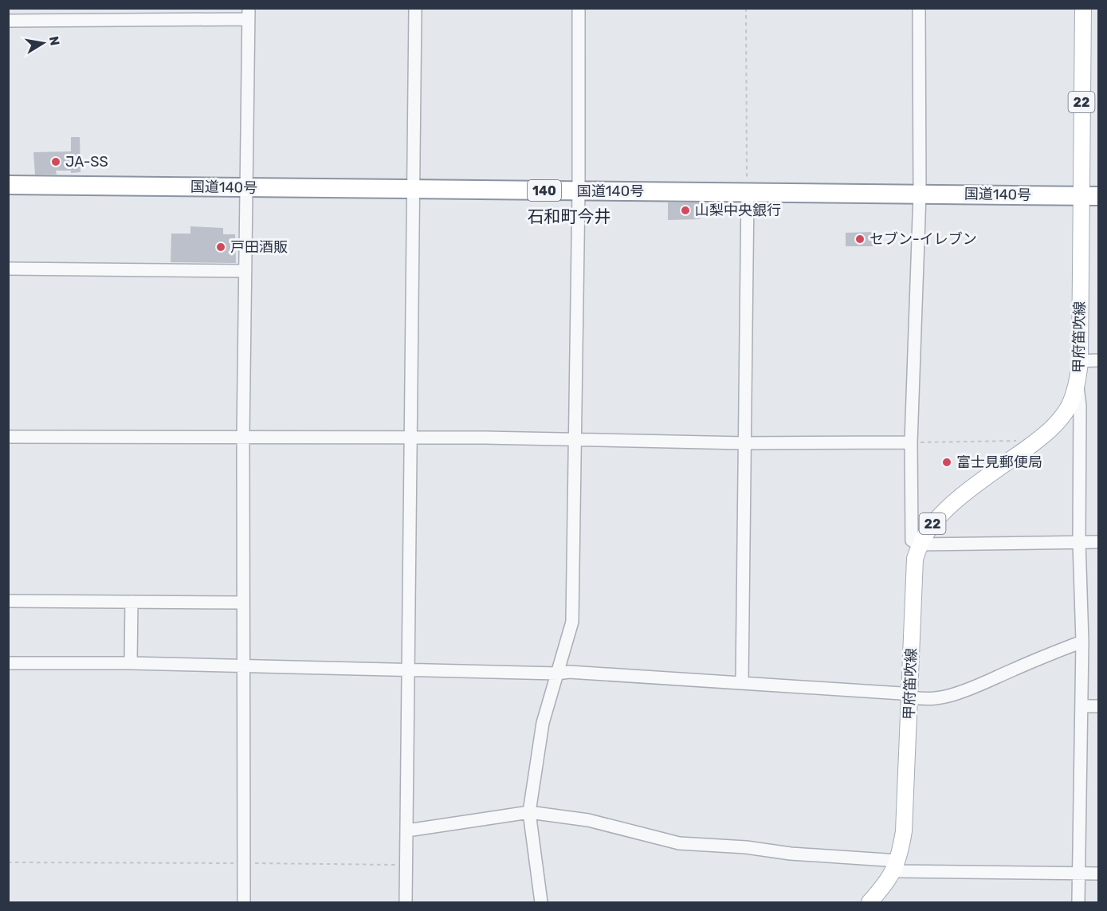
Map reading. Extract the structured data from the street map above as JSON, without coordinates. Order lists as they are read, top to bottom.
{
  "streets": {
    "highway": ["国道140号", "140"],
    "main road": ["22", "甲府笛吹線"]
  },
  "crossings": [
    ["国道140号", "甲府笛吹線"]
  ],
  "districts": ["石和町今井"],
  "places": [
    "JA-SS",
    "山梨中央銀行",
    "セブン-イレブン",
    "戸田酒販",
    "富士見郵便局"
  ],
  "north": "right"
}
